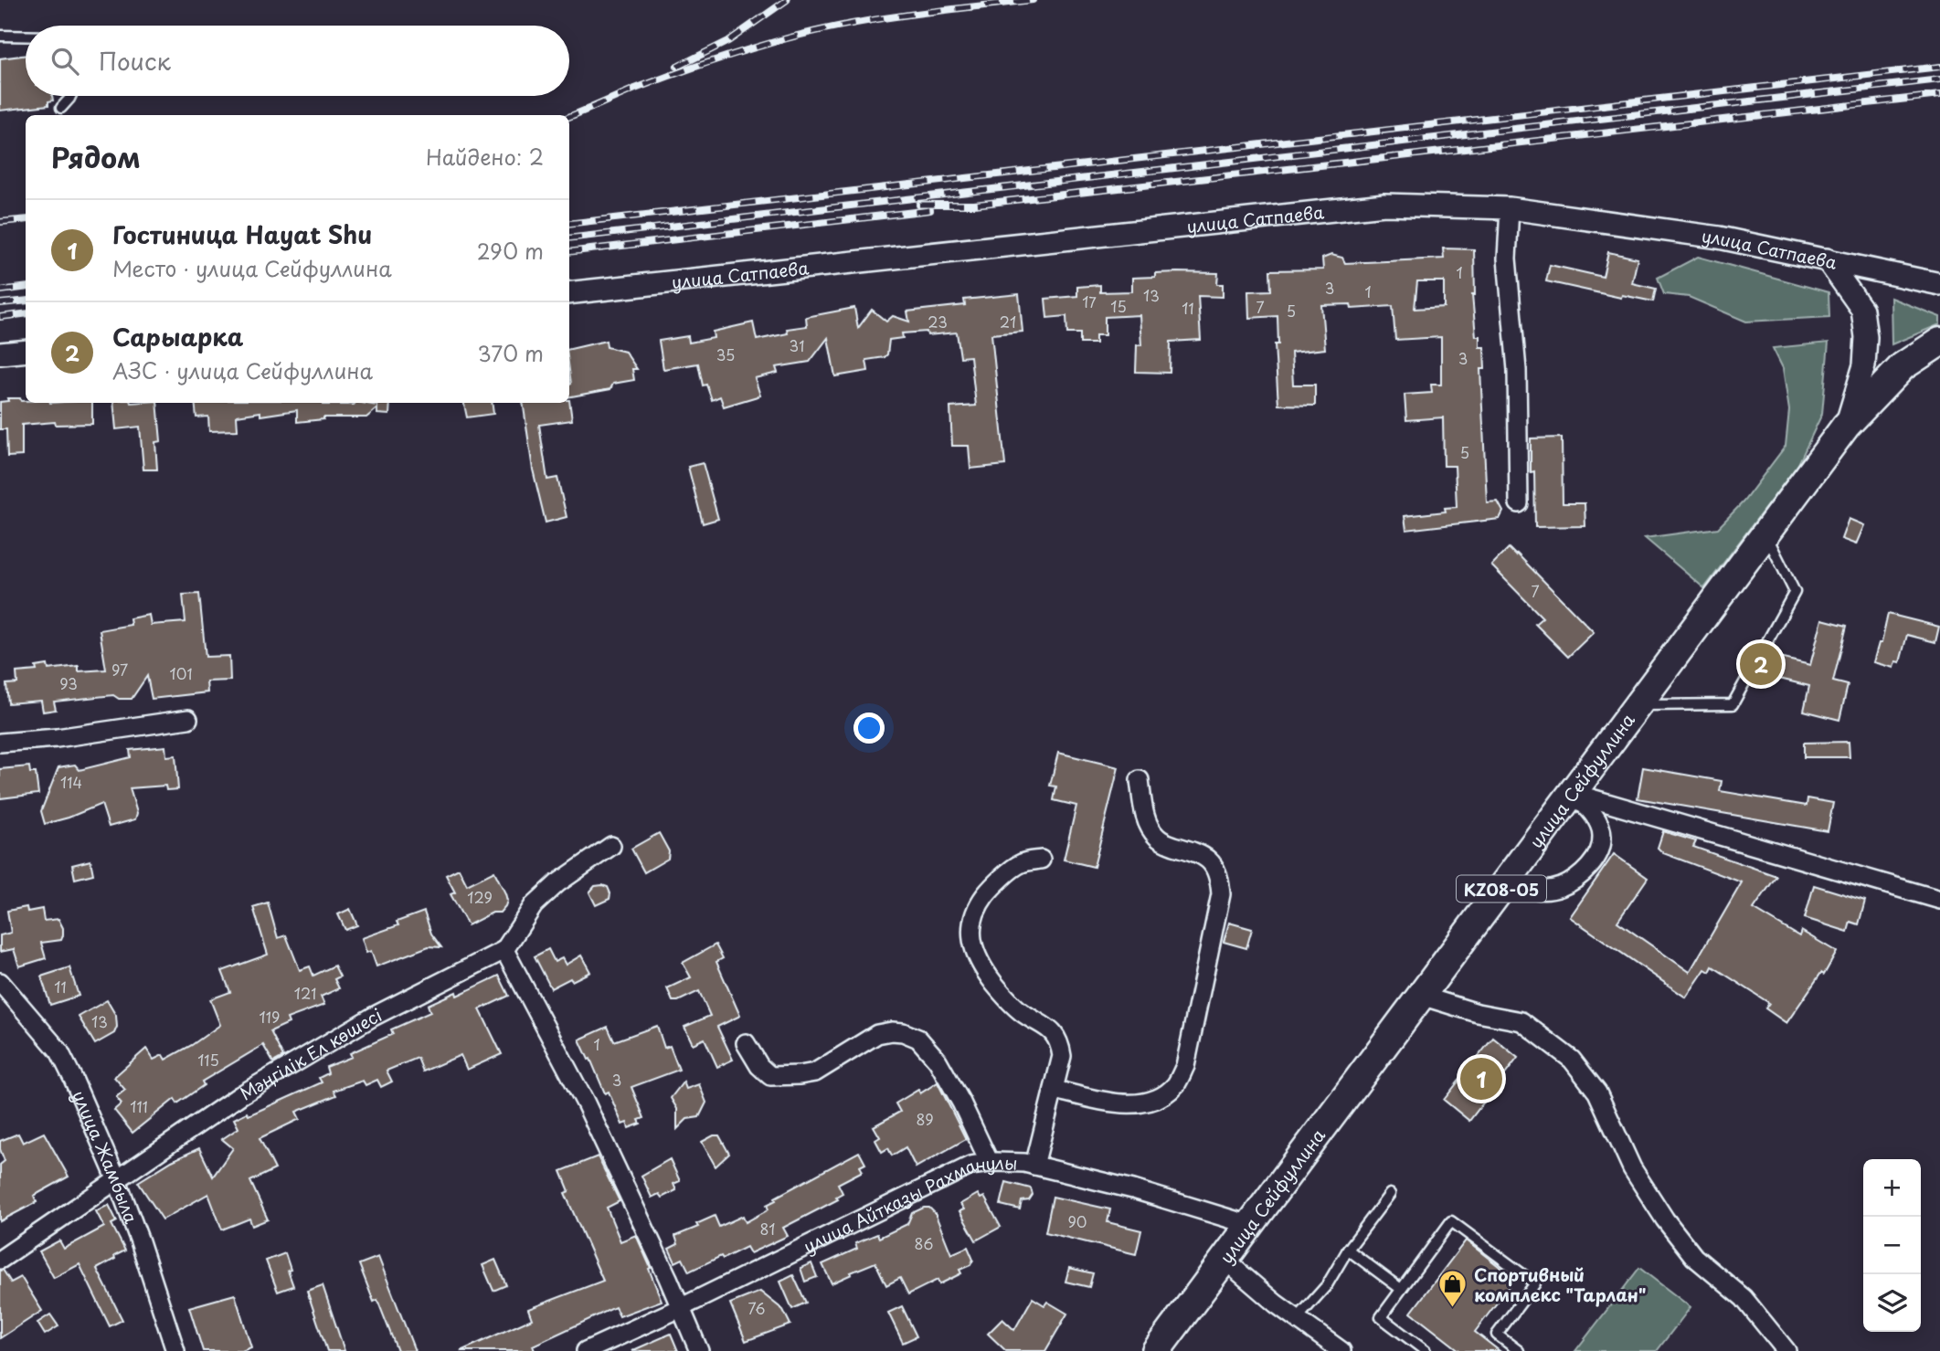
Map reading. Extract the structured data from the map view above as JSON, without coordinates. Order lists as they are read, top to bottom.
{
  "streets": {
    "main road": ["улица Сейфуллина", "KZ08-05"],
    "street": [
      "улица Сатпаева",
      "Мәңгілік Ел көшесі",
      "улица Жамбыла",
      "улица Айтказы Рахманулы"
    ]
  },
  "crossings": [
    ["улица Сейфуллина", "KZ08-05"],
    ["улица Сейфуллина", "улица Айтказы Рахманулы"],
    ["Мәңгілік Ел көшесі", "улица Жамбыла"]
  ],
  "places": {
    "shop": ["Спортивный комплекс \"Тарлан\""]
  },
  "house_numbers": [
    "1",
    "3",
    "1",
    "13",
    "17",
    "15",
    "7",
    "11",
    "5",
    "23",
    "21",
    "31",
    "35",
    "3",
    "5",
    "7",
    "97",
    "101",
    "93",
    "114",
    "129",
    "11",
    "121",
    "119",
    "13",
    "1",
    "115",
    "3",
    "111",
    "89",
    "90",
    "81",
    "86",
    "76"
  ],
  "page": {
    "search": "Поиск",
    "heading": ["Рядом", "Найдено: 2"],
    "list": [
      {
        "mark": "1",
        "name": "Гостиница Hayat Shu",
        "note": "Место · улица Сейфуллина",
        "value": "290 m"
      },
      {
        "mark": "2",
        "name": "Сарыарка",
        "note": "АЗС · улица Сейфуллина",
        "value": "370 m"
      }
    ],
    "pins": ["2", "1"],
    "map_buttons": ["+", "−"]
  }
}
